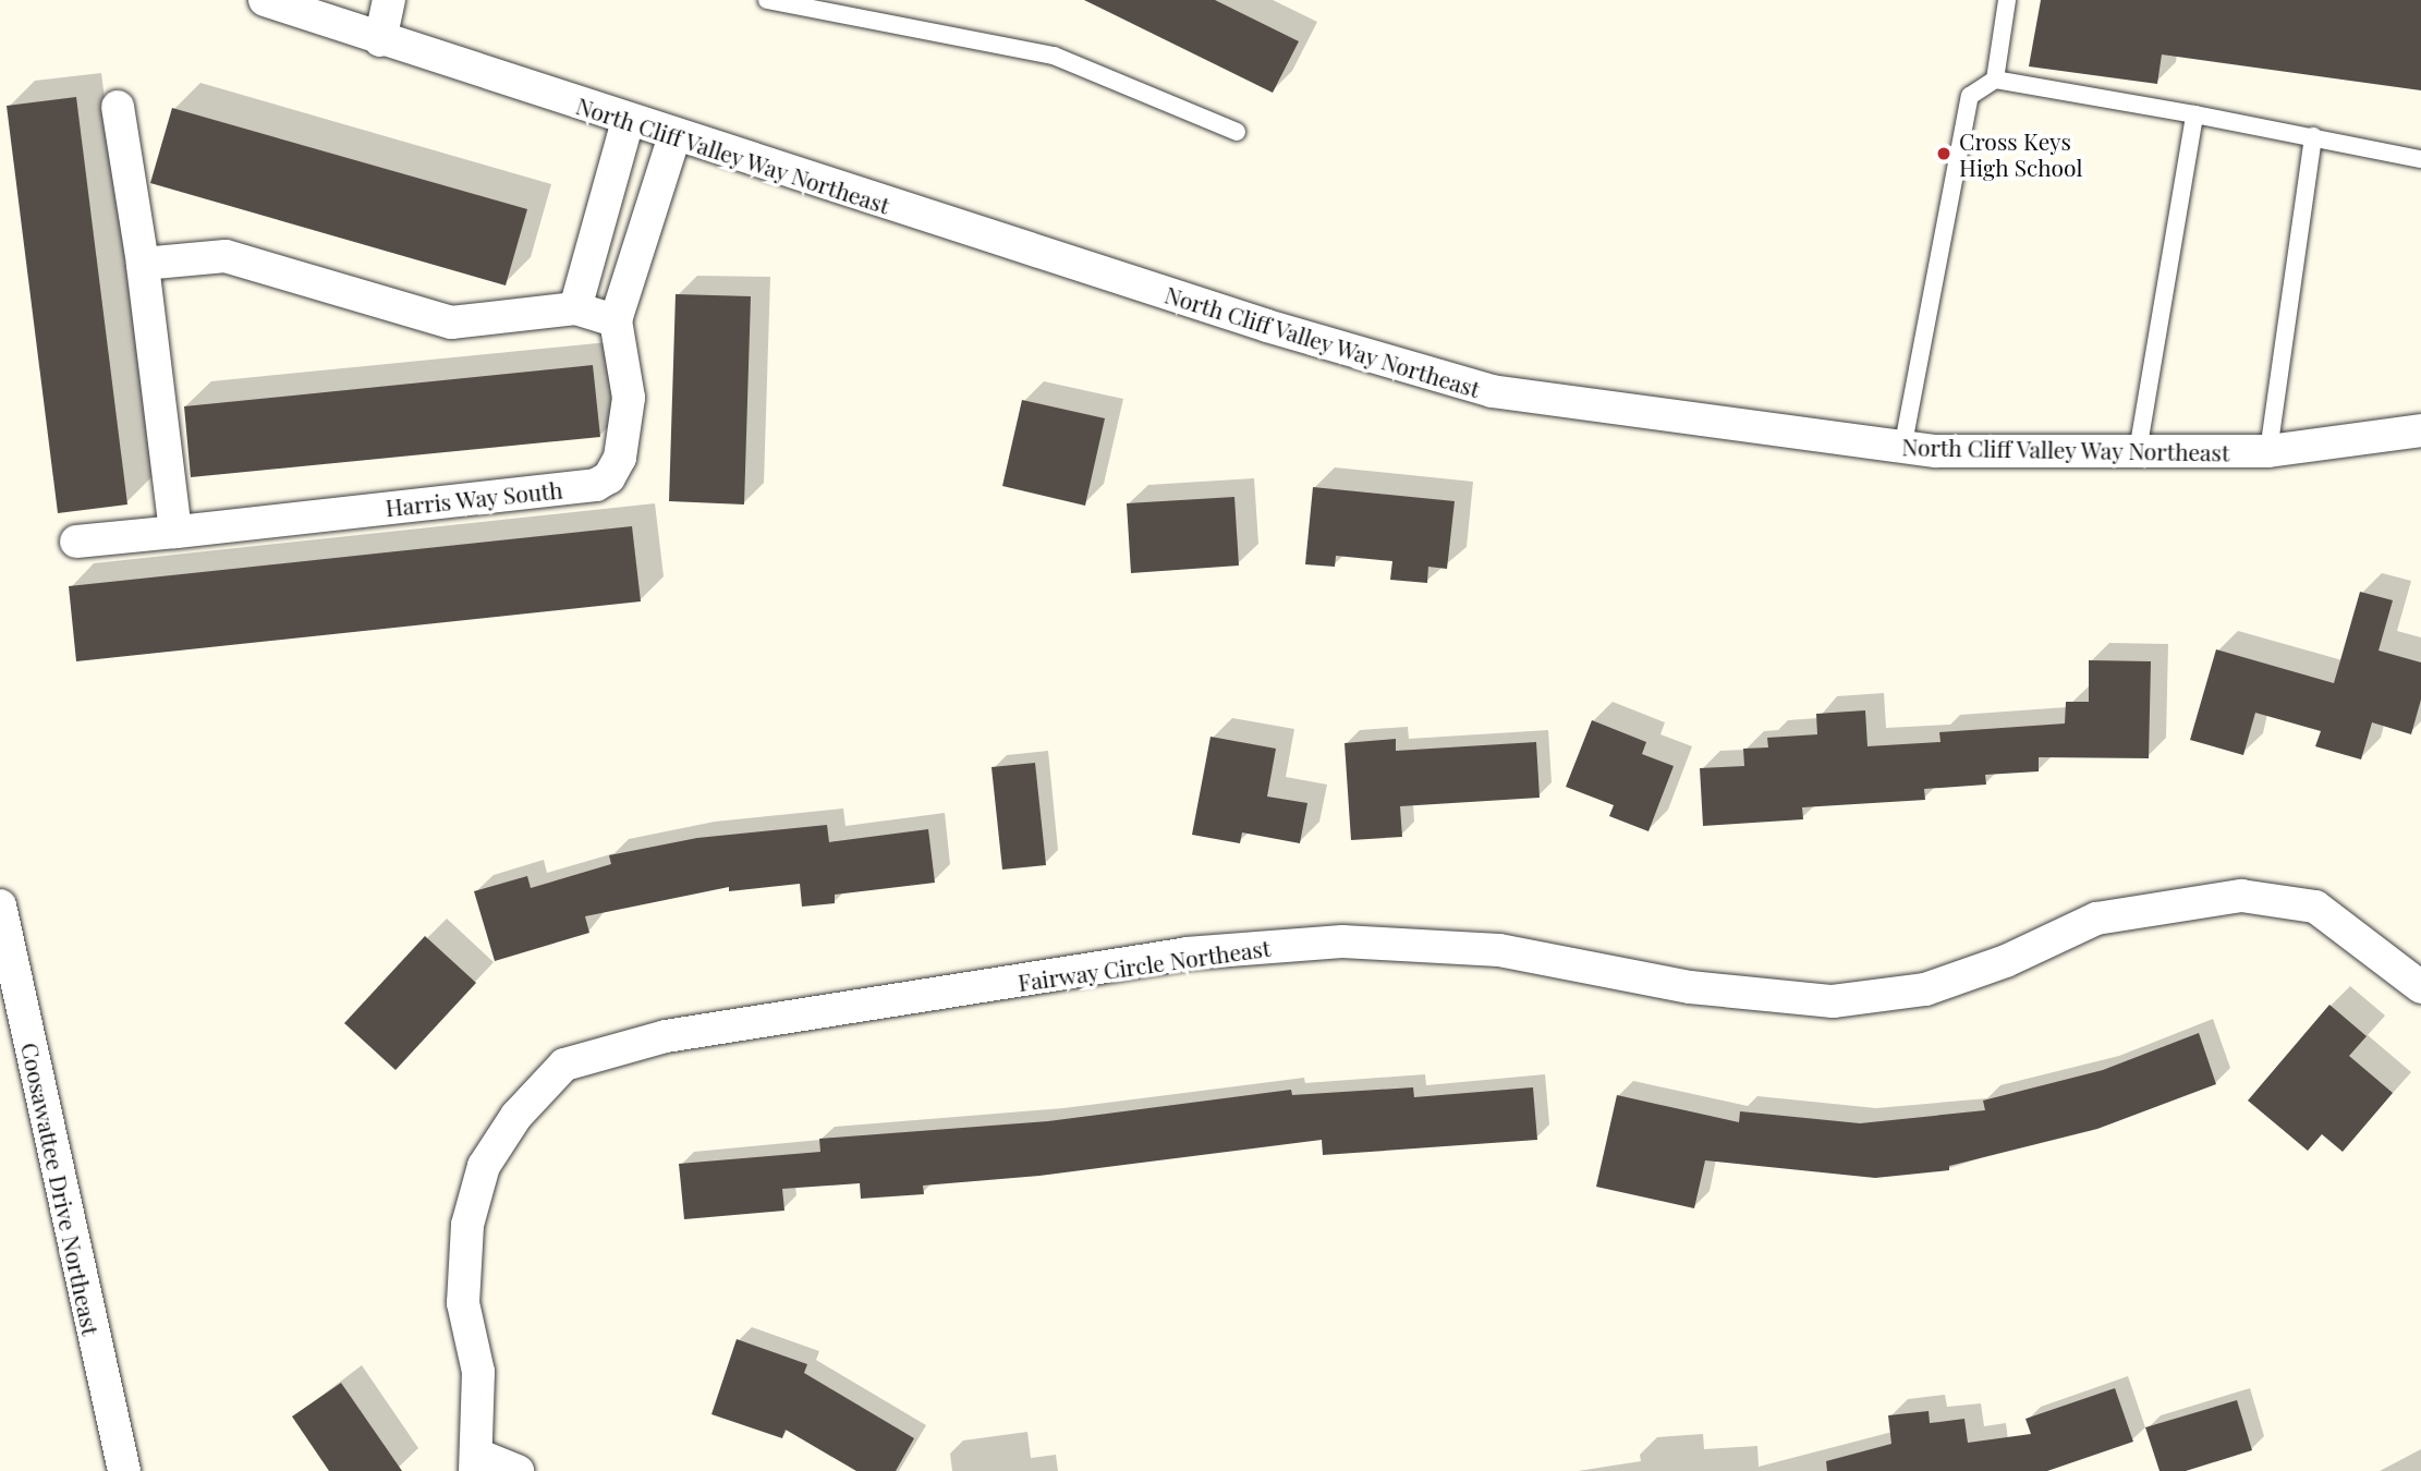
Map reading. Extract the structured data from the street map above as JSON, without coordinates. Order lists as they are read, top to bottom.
{
  "streets": {
    "street": [
      "North Cliff Valley Way Northeast",
      "Harris Way South",
      "Fairway Circle Northeast",
      "Coosawattee Drive Northeast"
    ]
  },
  "crossings": [
    ["North Cliff Valley Way Northeast", "Harris Way South"]
  ],
  "places": ["Cross Keys High School"]
}
